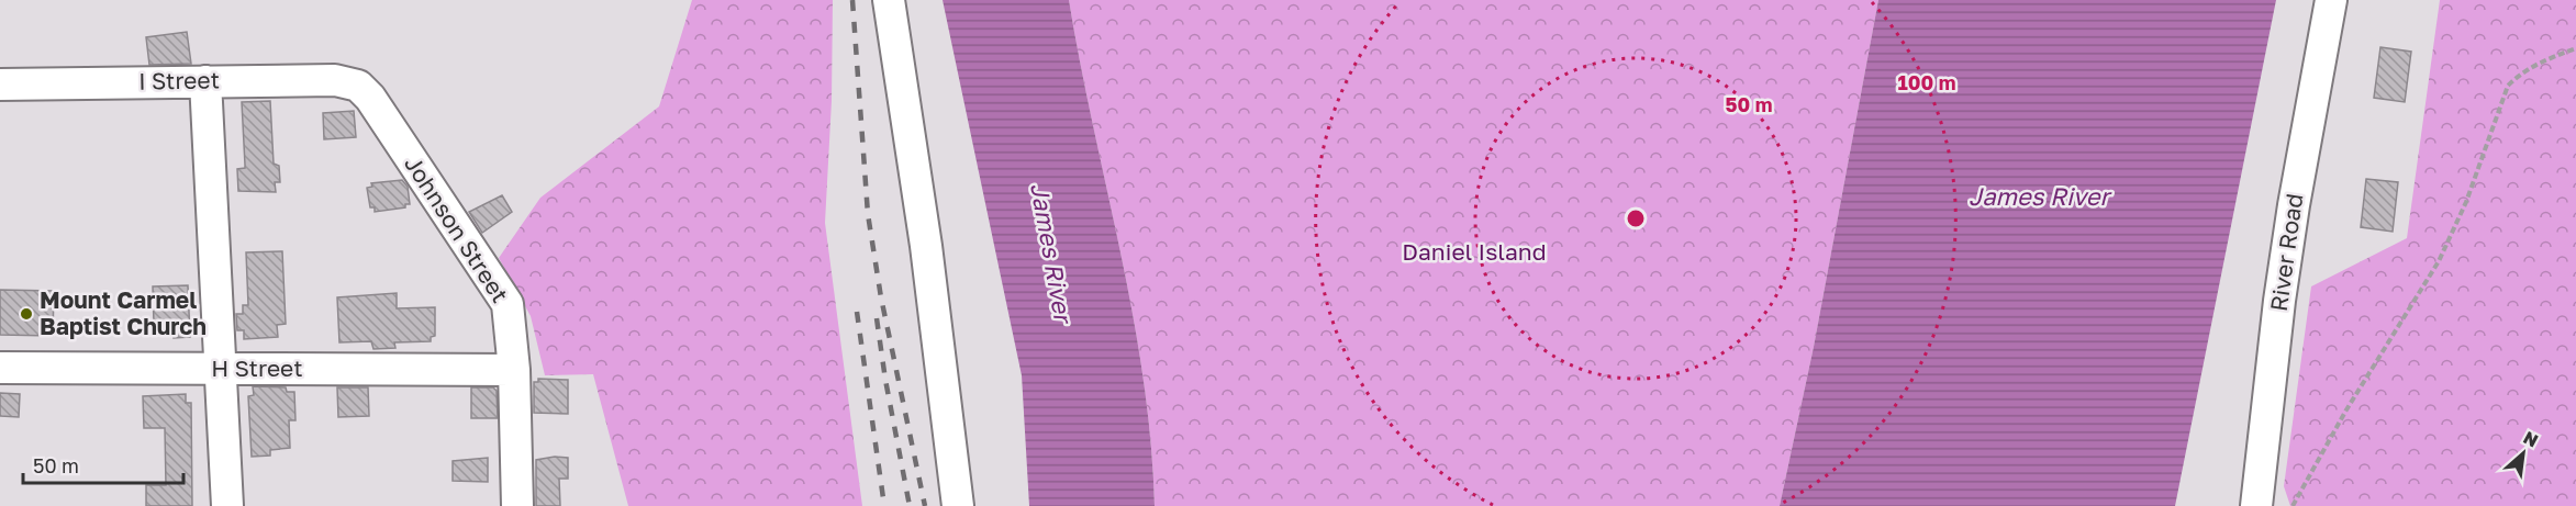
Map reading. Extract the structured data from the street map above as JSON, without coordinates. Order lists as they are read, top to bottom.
{
  "streets": {
    "street": [
      "I Street",
      "Johnson Street",
      "River Road",
      "H Street"
    ]
  },
  "crossings": [
    ["I Street", "Johnson Street"],
    ["Johnson Street", "H Street"]
  ],
  "water": ["James River"],
  "parks": ["Daniel Island"],
  "places": ["Mount Carmel Baptist Church"],
  "scale_bar": "50 m",
  "north": "top right",
  "rings": ["100 m", "50 m"]
}
